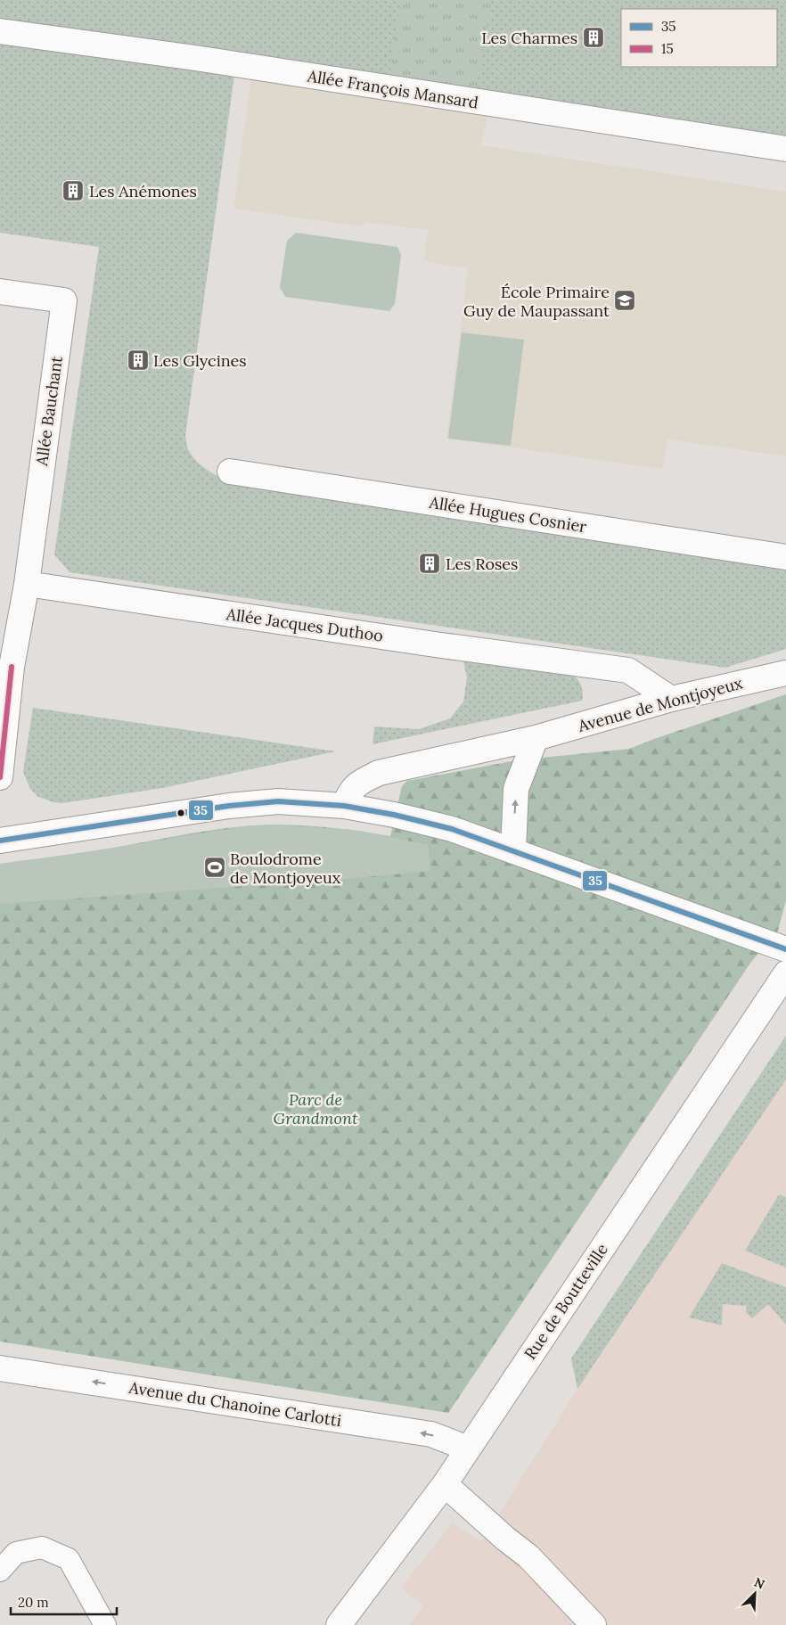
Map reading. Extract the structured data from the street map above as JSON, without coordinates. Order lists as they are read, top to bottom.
{
  "streets": {
    "street": [
      "Allée François Mansard",
      "Allée Bauchant",
      "Allée Hugues Cosnier",
      "Allée Jacques Duthoo",
      "Avenue de Montjoyeux",
      "Rue de Boutteville",
      "Avenue du Chanoine Carlotti"
    ]
  },
  "crossings": [
    ["Allée Bauchant", "Allée Jacques Duthoo"],
    ["Allée Jacques Duthoo", "Avenue de Montjoyeux"],
    ["Rue de Boutteville", "Avenue du Chanoine Carlotti"]
  ],
  "one_way": ["Avenue du Chanoine Carlotti"],
  "parks": ["Parc de Grandmont"],
  "places": {
    "building": [
      "Les Charmes",
      "Les Anémones",
      "Les Glycines",
      "Les Roses"
    ],
    "school or university": ["École Primaire Guy de Maupassant"],
    "sports": ["Boulodrome de Montjoyeux"]
  },
  "lines": ["transit line 15", "transit line 35"],
  "legend": ["35", "15"],
  "scale_bar": "20 m",
  "north": "top right"
}
